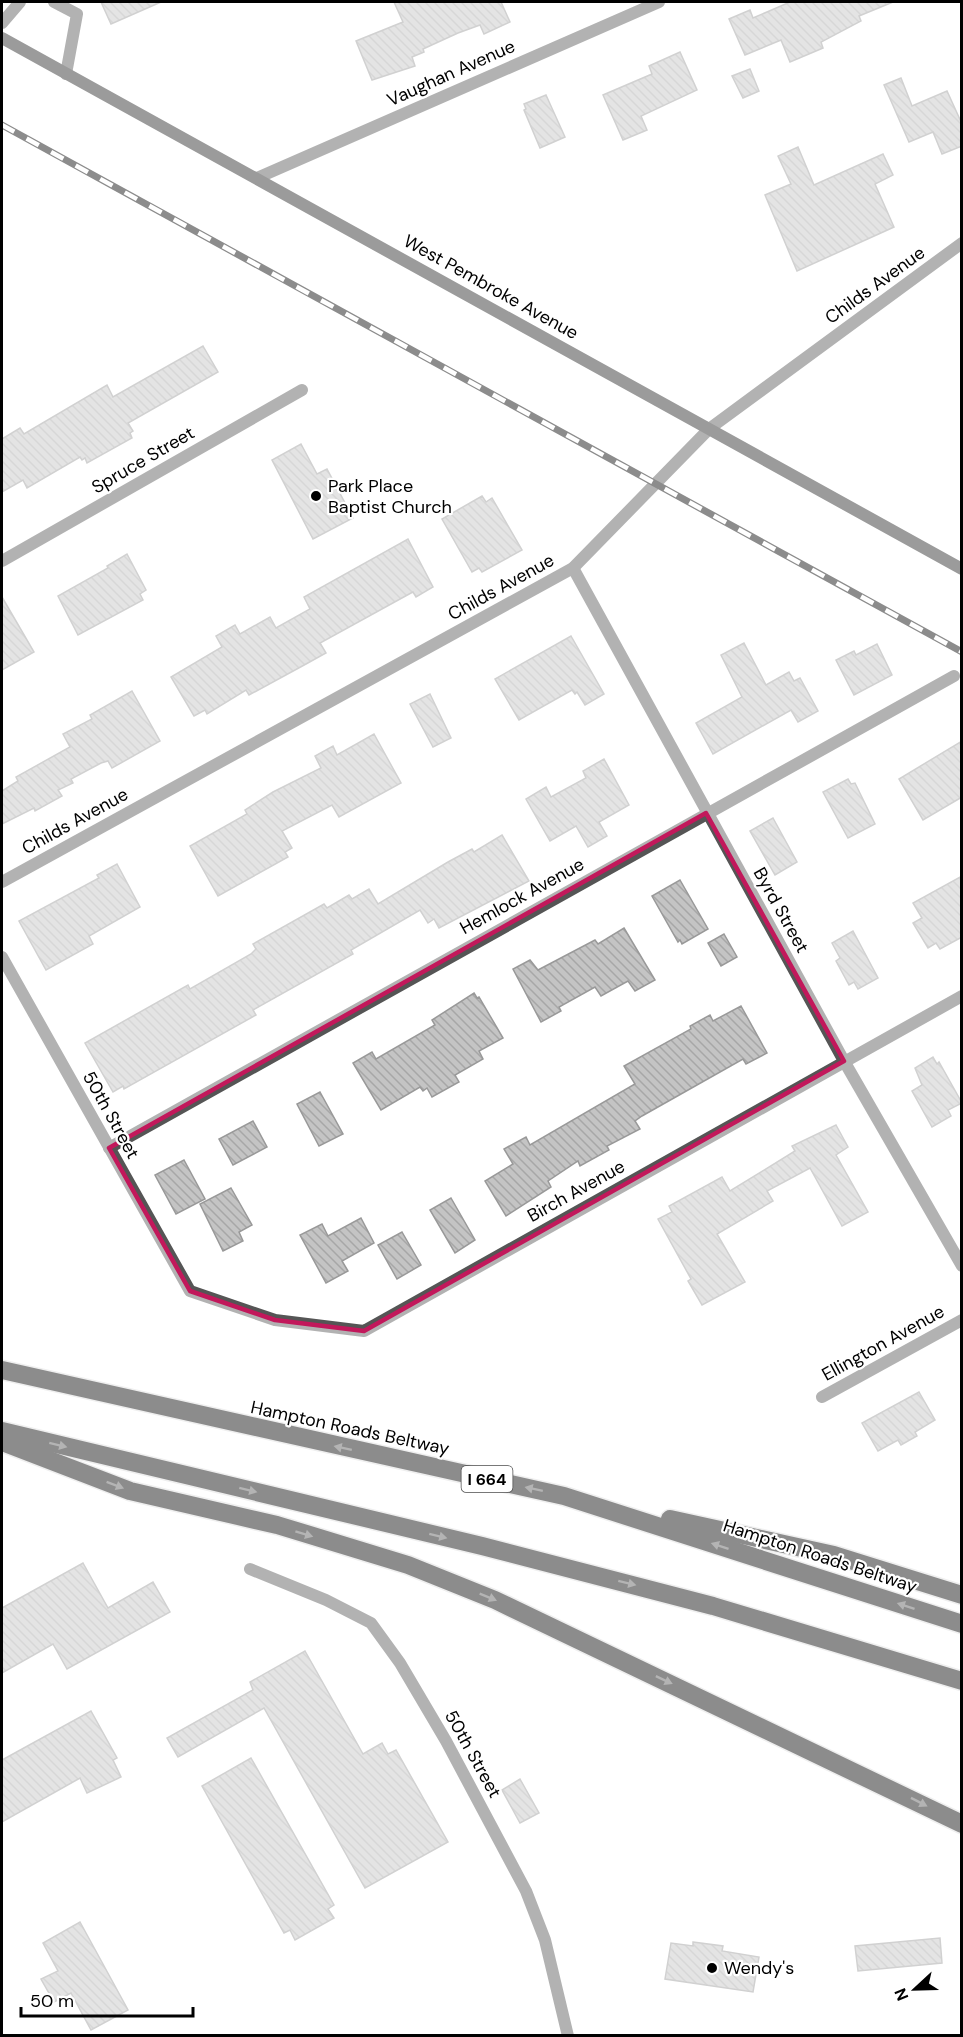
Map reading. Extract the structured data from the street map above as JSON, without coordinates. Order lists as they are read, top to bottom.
{
  "streets": {
    "highway": ["Hampton Roads Beltway", "I 664"],
    "main road": ["West Pembroke Avenue"],
    "street": [
      "Vaughan Avenue",
      "Childs Avenue",
      "Spruce Street",
      "Hemlock Avenue",
      "Byrd Street",
      "50th Street",
      "Birch Avenue",
      "Ellington Avenue"
    ]
  },
  "crossings": [
    ["Vaughan Avenue", "West Pembroke Avenue"],
    ["Childs Avenue", "West Pembroke Avenue"],
    ["Childs Avenue", "Byrd Street"],
    ["Hemlock Avenue", "Byrd Street"],
    ["Hemlock Avenue", "50th Street"],
    ["Byrd Street", "Birch Avenue"],
    ["50th Street", "Birch Avenue"]
  ],
  "places": ["Park Place Baptist Church", "Wendy's"],
  "scale_bar": "50 m",
  "north": "left"
}
